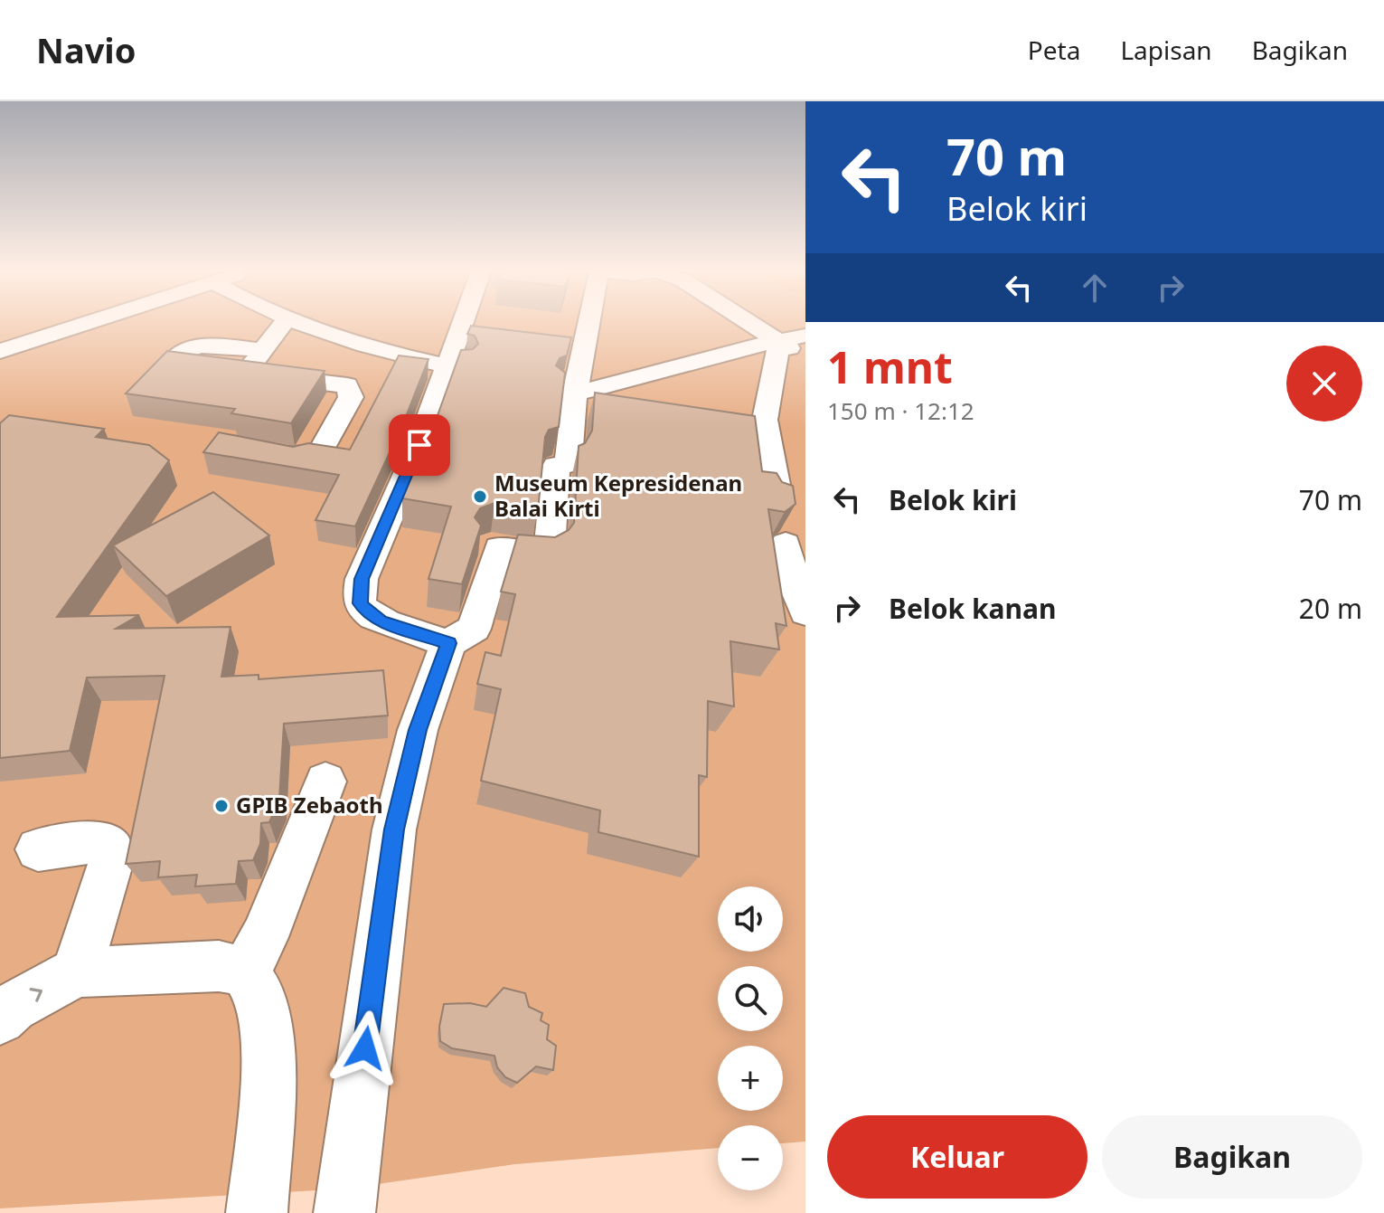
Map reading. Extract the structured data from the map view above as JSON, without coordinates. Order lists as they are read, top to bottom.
{
  "places": ["Museum Kepresidenan Balai Kirti", "GPIB Zebaoth"],
  "page": {
    "header": "Navio",
    "nav": ["Peta", "Lapisan", "Bagikan"],
    "turn": ["70 m", "Belok kiri"],
    "heading": ["1 mnt", "150 m · 12:12"],
    "list": [
      {
        "name": "Belok kiri",
        "value": "70 m"
      },
      {
        "name": "Belok kanan",
        "value": "20 m"
      }
    ],
    "map_buttons": ["+", "−"],
    "buttons": ["Keluar", "Bagikan"]
  }
}
